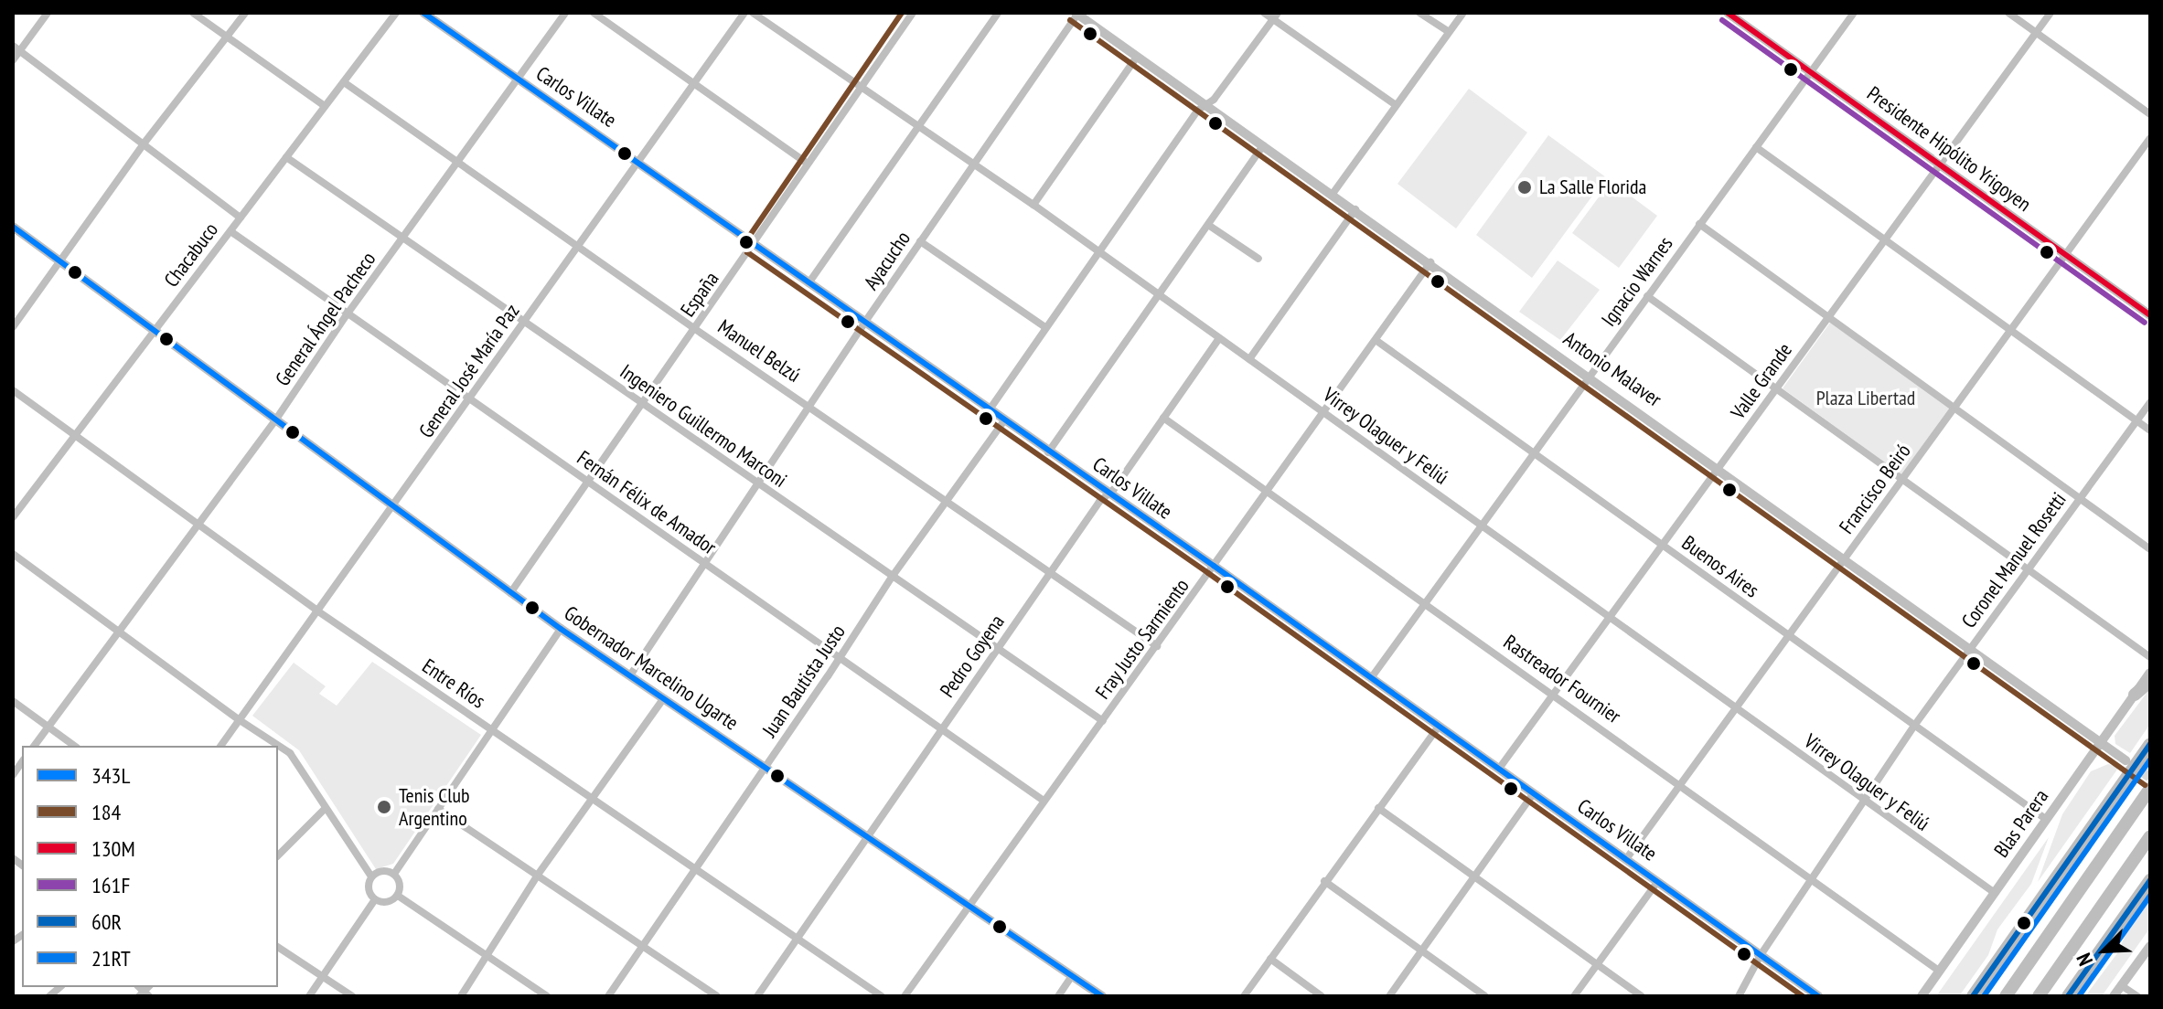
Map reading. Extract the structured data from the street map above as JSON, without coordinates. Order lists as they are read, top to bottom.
{
  "streets": {
    "street": [
      "Carlos Villate",
      "Presidente Hipólito Yrigoyen",
      "Chacabuco",
      "Ayacucho",
      "Ignacio Warnes",
      "España",
      "General Ángel Pacheco",
      "Manuel Belzú",
      "Antonio Malaver",
      "General José María Paz",
      "Valle Grande",
      "Ingeniero Guillermo Marconi",
      "Virrey Olaguer y Feliú",
      "Francisco Beiró",
      "Fernán Félix de Amador",
      "Coronel Manuel Rosetti",
      "Buenos Aires",
      "Fray Justo Sarmiento",
      "Pedro Goyena",
      "Gobernador Marcelino Ugarte",
      "Rastreador Fournier",
      "Juan Bautista Justo",
      "Entre Ríos",
      "Blas Parera"
    ]
  },
  "crossings": [
    ["Carlos Villate", "Ayacucho"],
    ["Carlos Villate", "Ignacio Warnes"],
    ["Carlos Villate", "España"],
    ["Carlos Villate", "General Ángel Pacheco"],
    ["Carlos Villate", "General José María Paz"],
    ["Carlos Villate", "Valle Grande"],
    ["Carlos Villate", "Francisco Beiró"],
    ["Carlos Villate", "Coronel Manuel Rosetti"],
    ["Carlos Villate", "Fray Justo Sarmiento"],
    ["Carlos Villate", "Pedro Goyena"],
    ["Carlos Villate", "Juan Bautista Justo"],
    ["Presidente Hipólito Yrigoyen", "Ignacio Warnes"],
    ["Presidente Hipólito Yrigoyen", "Valle Grande"],
    ["Presidente Hipólito Yrigoyen", "Francisco Beiró"],
    ["Chacabuco", "Manuel Belzú"],
    ["Chacabuco", "Ingeniero Guillermo Marconi"],
    ["Chacabuco", "Fernán Félix de Amador"],
    ["Chacabuco", "Gobernador Marcelino Ugarte"],
    ["Chacabuco", "Entre Ríos"],
    ["Ayacucho", "Manuel Belzú"],
    ["Ayacucho", "Antonio Malaver"],
    ["Ayacucho", "Ingeniero Guillermo Marconi"],
    ["Ayacucho", "Virrey Olaguer y Feliú"],
    ["Ayacucho", "Fernán Félix de Amador"],
    ["Ayacucho", "Gobernador Marcelino Ugarte"],
    ["Ignacio Warnes", "Antonio Malaver"],
    ["Ignacio Warnes", "Virrey Olaguer y Feliú"],
    ["Ignacio Warnes", "Buenos Aires"],
    ["Ignacio Warnes", "Rastreador Fournier"],
    ["España", "Manuel Belzú"],
    ["España", "Ingeniero Guillermo Marconi"],
    ["España", "Virrey Olaguer y Feliú"],
    ["España", "Fernán Félix de Amador"],
    ["España", "Gobernador Marcelino Ugarte"],
    ["General Ángel Pacheco", "Manuel Belzú"],
    ["General Ángel Pacheco", "Ingeniero Guillermo Marconi"],
    ["General Ángel Pacheco", "Fernán Félix de Amador"],
    ["General Ángel Pacheco", "Gobernador Marcelino Ugarte"],
    ["General Ángel Pacheco", "Entre Ríos"],
    ["Manuel Belzú", "General José María Paz"],
    ["Manuel Belzú", "Fray Justo Sarmiento"],
    ["Manuel Belzú", "Pedro Goyena"],
    ["Manuel Belzú", "Juan Bautista Justo"],
    ["Antonio Malaver", "Valle Grande"],
    ["Antonio Malaver", "Francisco Beiró"],
    ["Antonio Malaver", "Coronel Manuel Rosetti"],
    ["Antonio Malaver", "Fray Justo Sarmiento"],
    ["Antonio Malaver", "Blas Parera"],
    ["General José María Paz", "Ingeniero Guillermo Marconi"],
    ["General José María Paz", "Fernán Félix de Amador"],
    ["General José María Paz", "Gobernador Marcelino Ugarte"],
    ["General José María Paz", "Entre Ríos"],
    ["Valle Grande", "Virrey Olaguer y Feliú"],
    ["Valle Grande", "Buenos Aires"],
    ["Valle Grande", "Rastreador Fournier"],
    ["Ingeniero Guillermo Marconi", "Fray Justo Sarmiento"],
    ["Ingeniero Guillermo Marconi", "Pedro Goyena"],
    ["Ingeniero Guillermo Marconi", "Juan Bautista Justo"],
    ["Virrey Olaguer y Feliú", "Francisco Beiró"],
    ["Virrey Olaguer y Feliú", "Coronel Manuel Rosetti"],
    ["Virrey Olaguer y Feliú", "Fray Justo Sarmiento"],
    ["Virrey Olaguer y Feliú", "Pedro Goyena"],
    ["Virrey Olaguer y Feliú", "Blas Parera"],
    ["Francisco Beiró", "Buenos Aires"],
    ["Francisco Beiró", "Rastreador Fournier"],
    ["Fernán Félix de Amador", "Fray Justo Sarmiento"],
    ["Fernán Félix de Amador", "Pedro Goyena"],
    ["Fernán Félix de Amador", "Juan Bautista Justo"],
    ["Coronel Manuel Rosetti", "Buenos Aires"],
    ["Coronel Manuel Rosetti", "Rastreador Fournier"],
    ["Buenos Aires", "Fray Justo Sarmiento"],
    ["Buenos Aires", "Blas Parera"],
    ["Fray Justo Sarmiento", "Gobernador Marcelino Ugarte"],
    ["Fray Justo Sarmiento", "Rastreador Fournier"],
    ["Pedro Goyena", "Gobernador Marcelino Ugarte"],
    ["Pedro Goyena", "Rastreador Fournier"],
    ["Pedro Goyena", "Entre Ríos"],
    ["Gobernador Marcelino Ugarte", "Juan Bautista Justo"],
    ["Rastreador Fournier", "Blas Parera"],
    ["Juan Bautista Justo", "Entre Ríos"]
  ],
  "parks": ["Plaza Libertad"],
  "places": ["La Salle Florida", "Tenis Club Argentino"],
  "lines": [
    "transit line 343L",
    "transit line 184",
    "transit line 130M",
    "transit line 161F",
    "transit line 60R",
    "transit line 21RT"
  ],
  "legend": [
    "343L",
    "184",
    "130M",
    "161F",
    "60R",
    "21RT"
  ],
  "north": "bottom left"
}
